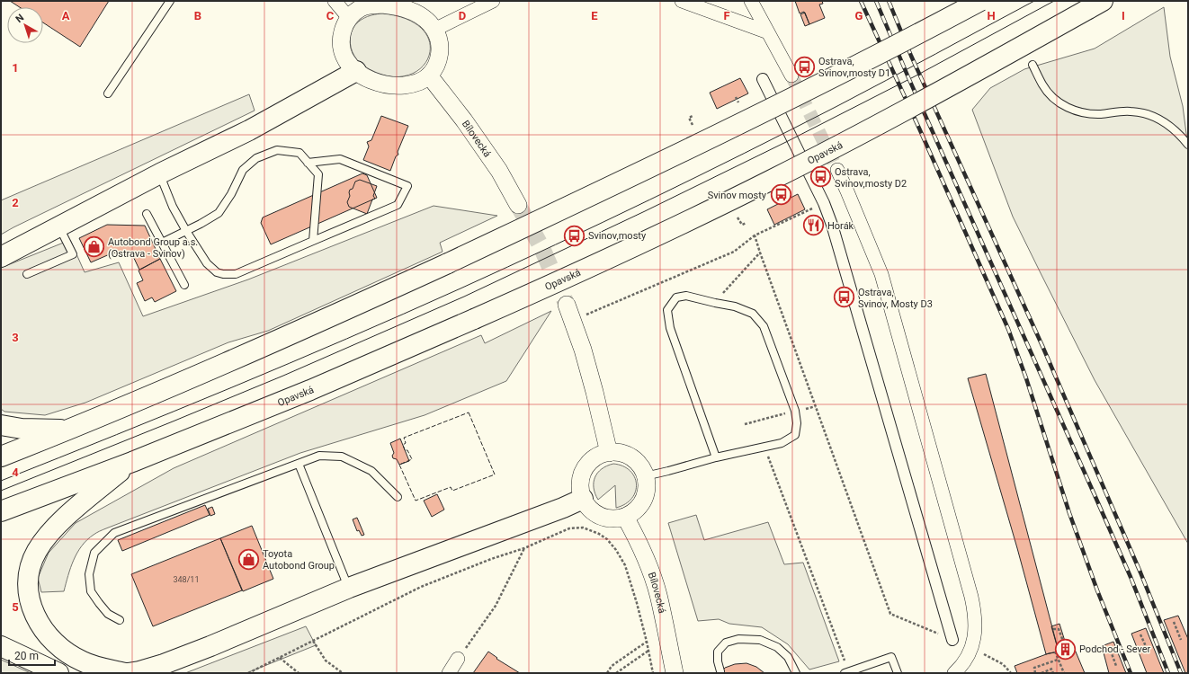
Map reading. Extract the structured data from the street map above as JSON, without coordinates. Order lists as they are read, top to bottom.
{
  "streets": {
    "main road": ["Opavská"],
    "street": ["Bílovecká"]
  },
  "places": {
    "bus stop": [
      "Ostrava, Svinov,mosty D1",
      "Ostrava, Svinov,mosty D2",
      "Svinov mosty",
      "Svinov,mosty",
      "Ostrava, Svinov, Mosty D3"
    ],
    "restaurant": ["Horák"],
    "shop": ["Autobond Group a.s. (Ostrava - Svinov)", "Toyota Autobond Group"],
    "building": ["Podchod - Sever"]
  },
  "house_numbers": ["348/11"],
  "scale_bar": "20 m",
  "north": "top left",
  "grid": {
    "columns": [
      "A",
      "B",
      "C",
      "D",
      "E",
      "F",
      "G",
      "H",
      "I"
    ],
    "rows": [
      "1",
      "2",
      "3",
      "4",
      "5"
    ]
  }
}
